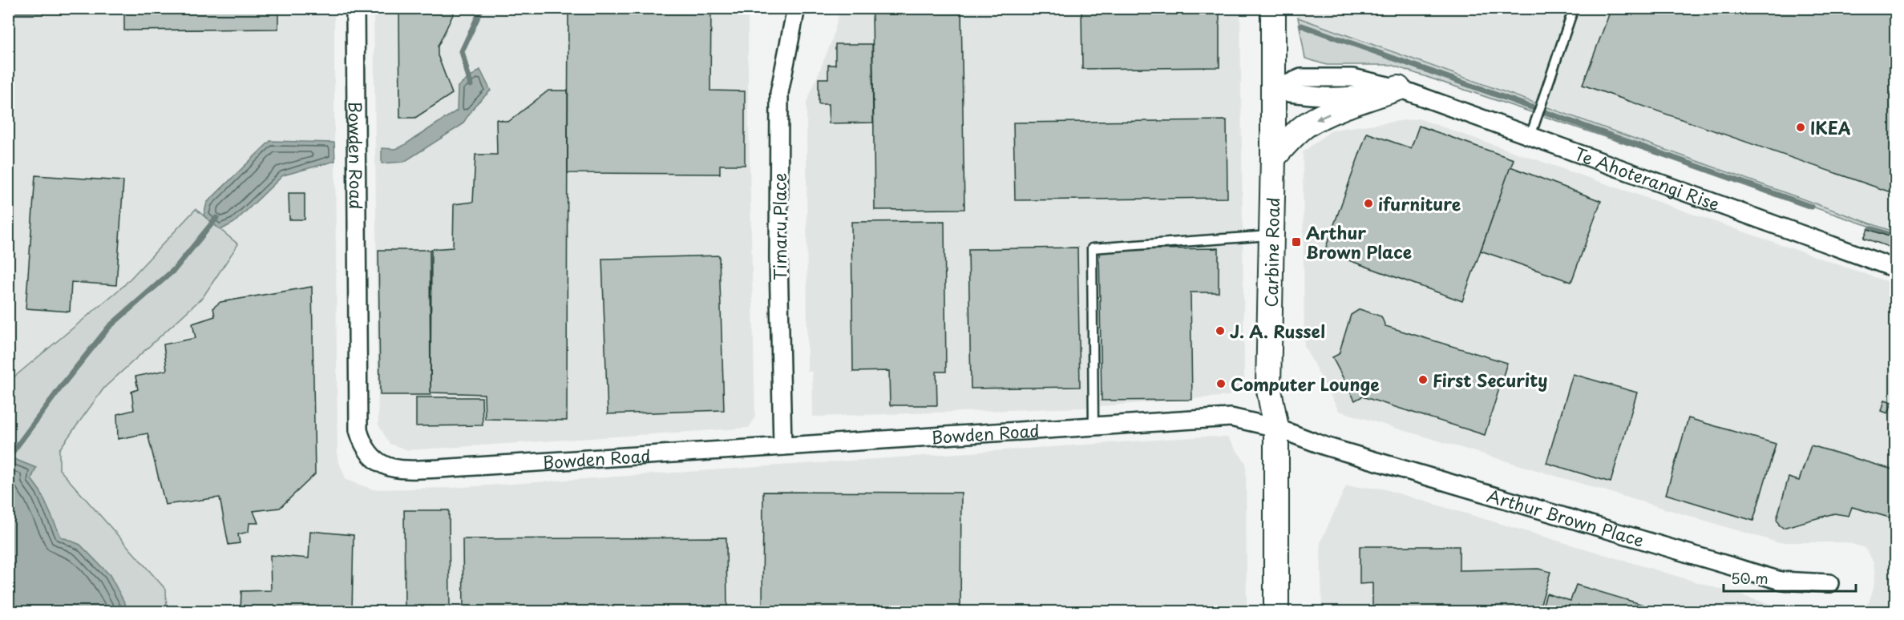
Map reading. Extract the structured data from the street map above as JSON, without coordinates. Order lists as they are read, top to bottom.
{
  "streets": {
    "main road": ["Carbine Road"],
    "street": [
      "Bowden Road",
      "Te Ahoterangi Rise",
      "Timaru Place",
      "Arthur Brown Place"
    ]
  },
  "crossings": [
    ["Bowden Road", "Timaru Place"],
    ["Bowden Road", "Carbine Road"],
    ["Bowden Road", "Arthur Brown Place"],
    ["Te Ahoterangi Rise", "Carbine Road"],
    ["Carbine Road", "Arthur Brown Place"]
  ],
  "places": {
    "other": [
      "IKEA",
      "ifurniture",
      "J. A. Russel",
      "First Security",
      "Computer Lounge"
    ],
    "transit": ["Arthur Brown Place"]
  },
  "scale_bar": "50 m"
}
